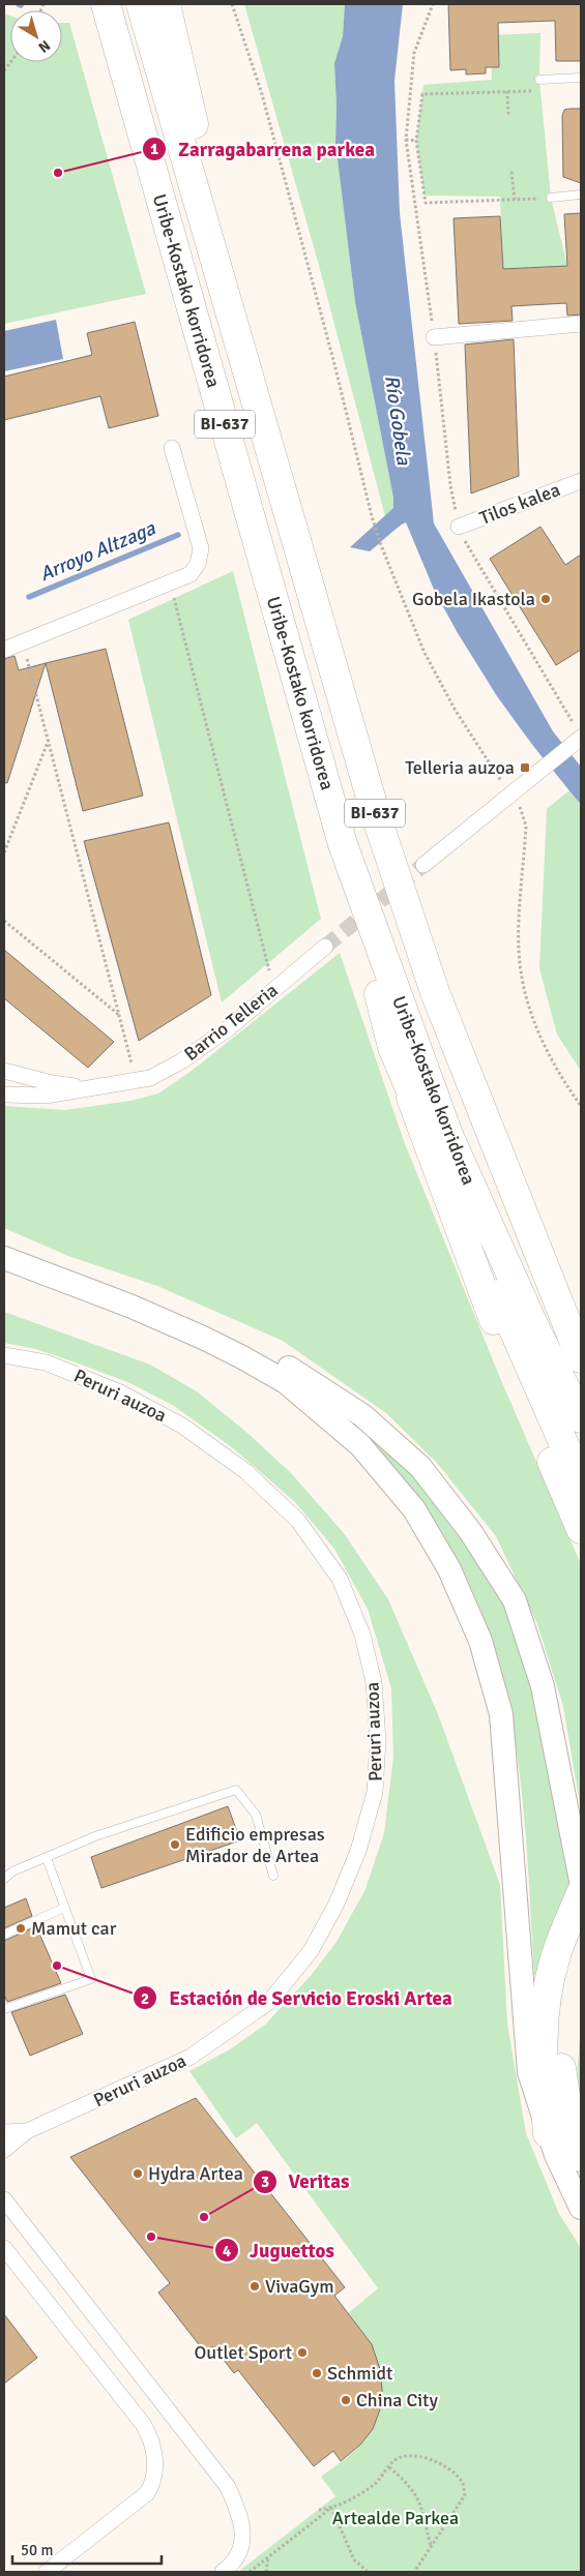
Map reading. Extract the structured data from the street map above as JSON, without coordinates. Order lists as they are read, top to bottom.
{
  "streets": {
    "highway": ["Uribe-Kostako korridorea", "BI-637"],
    "street": ["Tilos kalea", "Barrio Telleria", "Peruri auzoa"]
  },
  "crossings": [
    ["Uribe-Kostako korridorea", "BI-637"]
  ],
  "water": ["Río Gobela", "Arroyo Altzaga"],
  "parks": ["Artealde Parkea"],
  "places": {
    "other": [
      "Zarragabarrena parkea",
      "Gobela Ikastola",
      "Edificio empresas Mirador de Artea",
      "Mamut car",
      "Estación de Servicio Eroski Artea",
      "Hydra Artea",
      "Veritas",
      "Juguettos",
      "VivaGym",
      "Outlet Sport",
      "Schmidt",
      "China City"
    ],
    "transit": ["Telleria auzoa"]
  },
  "scale_bar": "50 m",
  "north": "bottom right"
}
